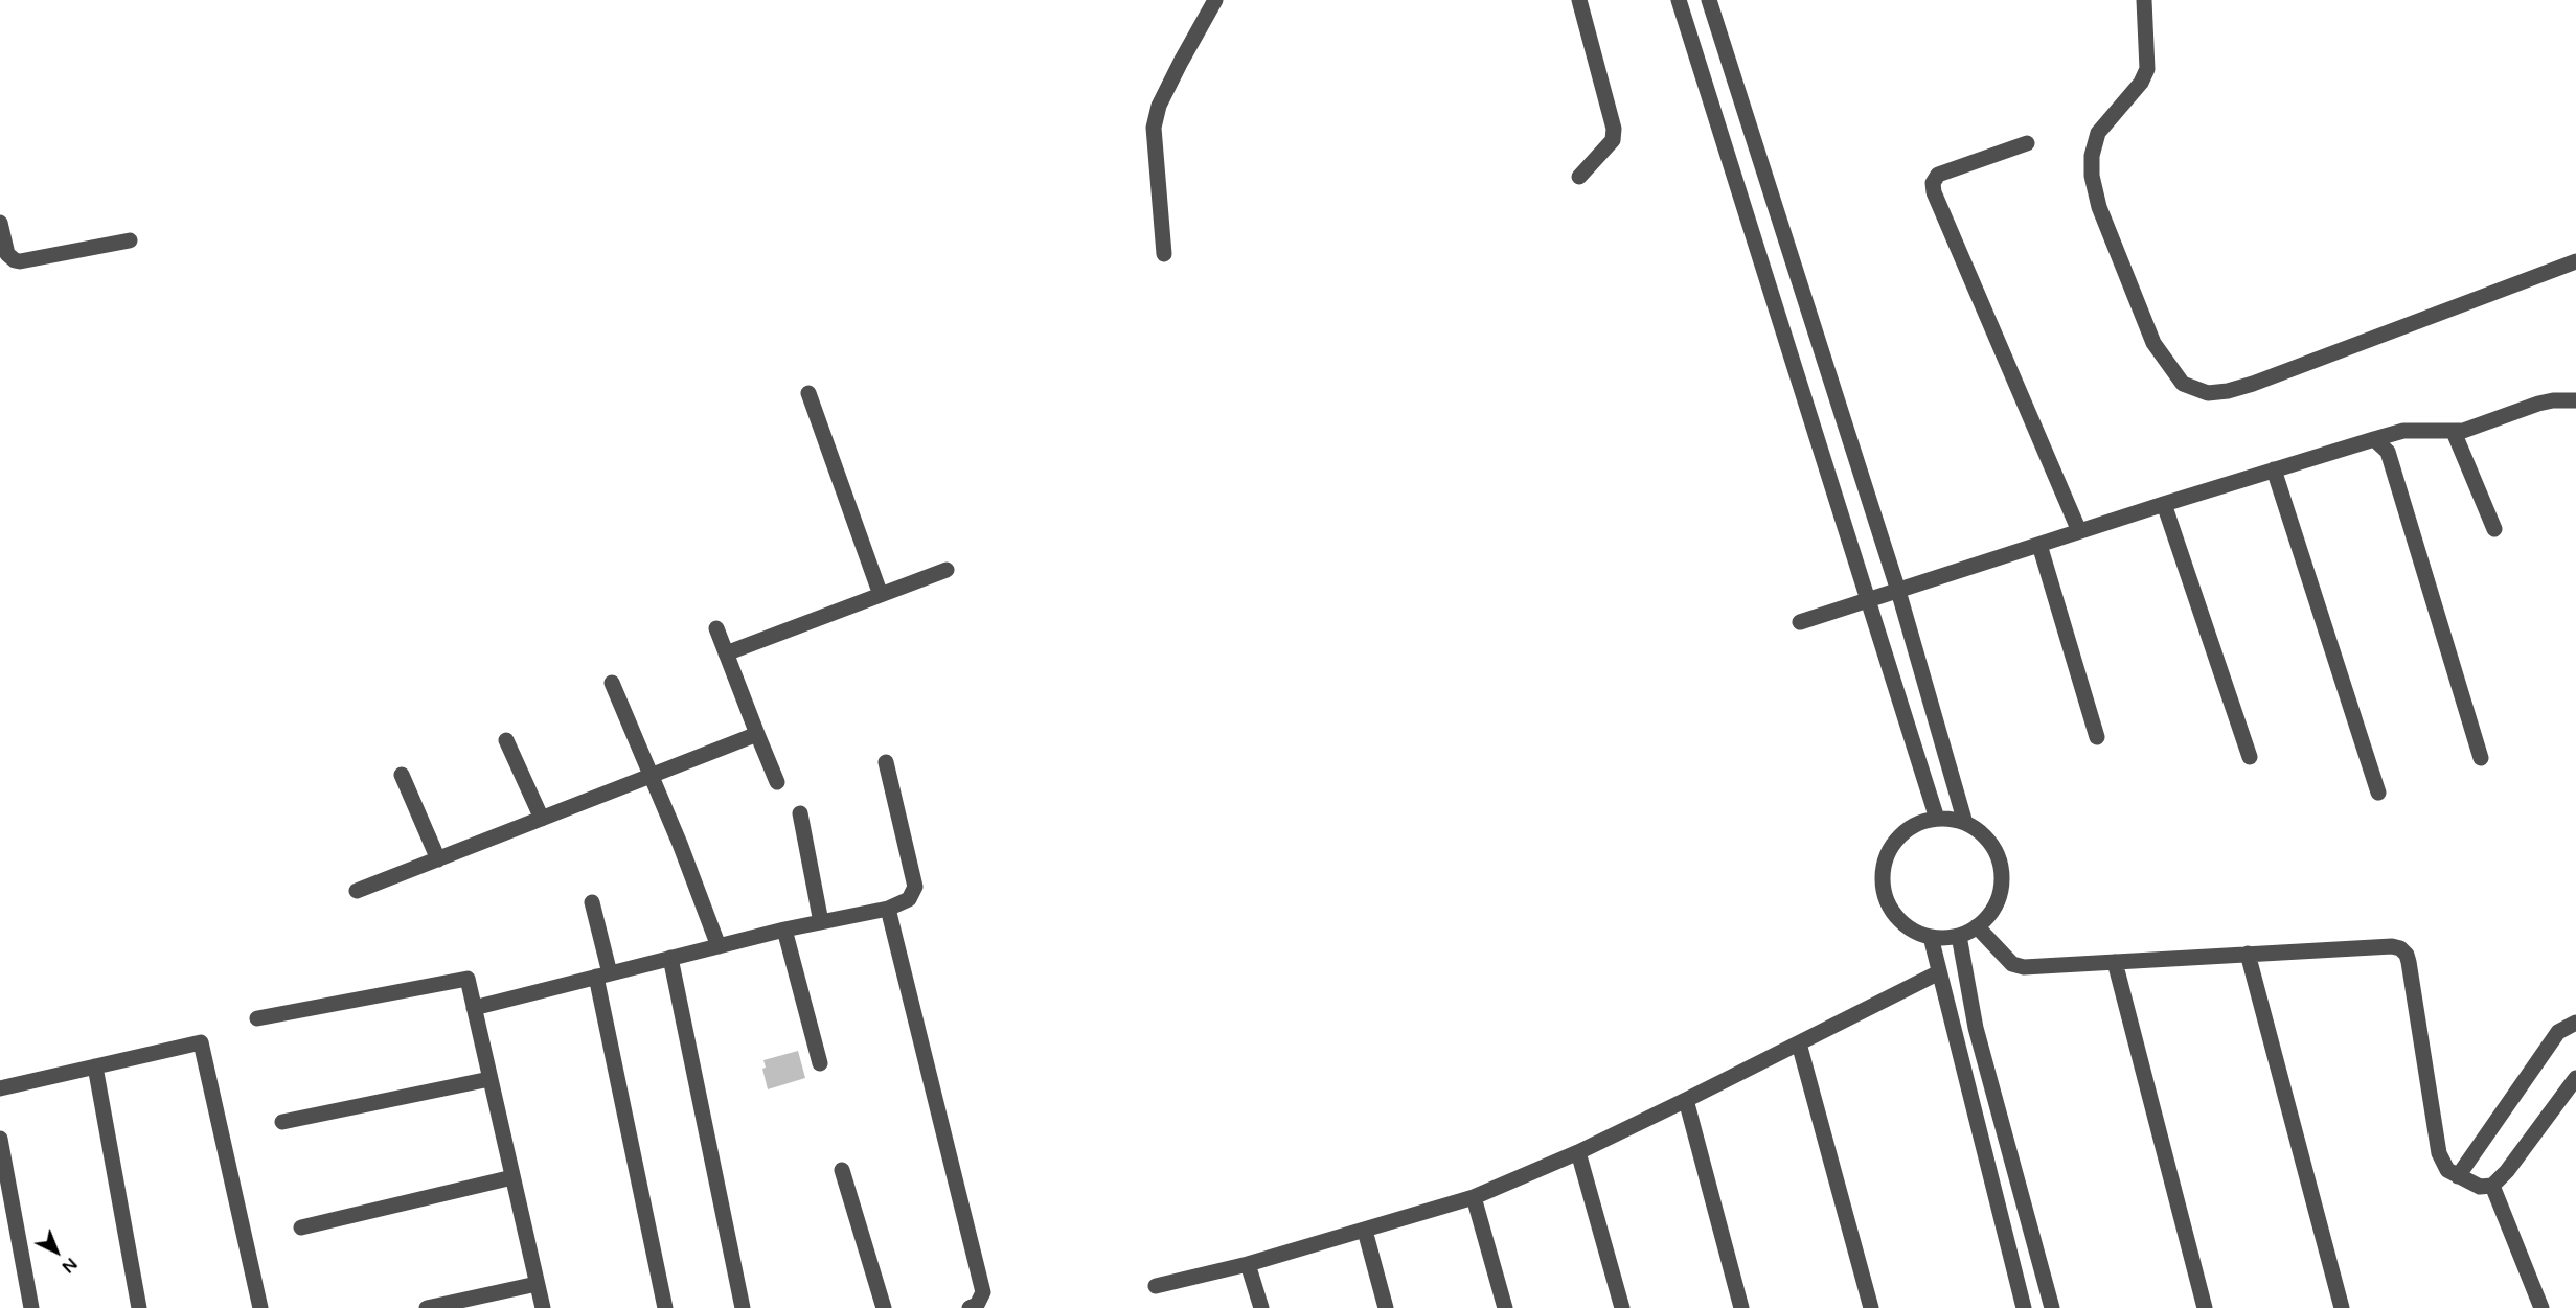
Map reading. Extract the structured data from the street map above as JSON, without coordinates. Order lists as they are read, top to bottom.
{
  "north": "bottom right"
}
